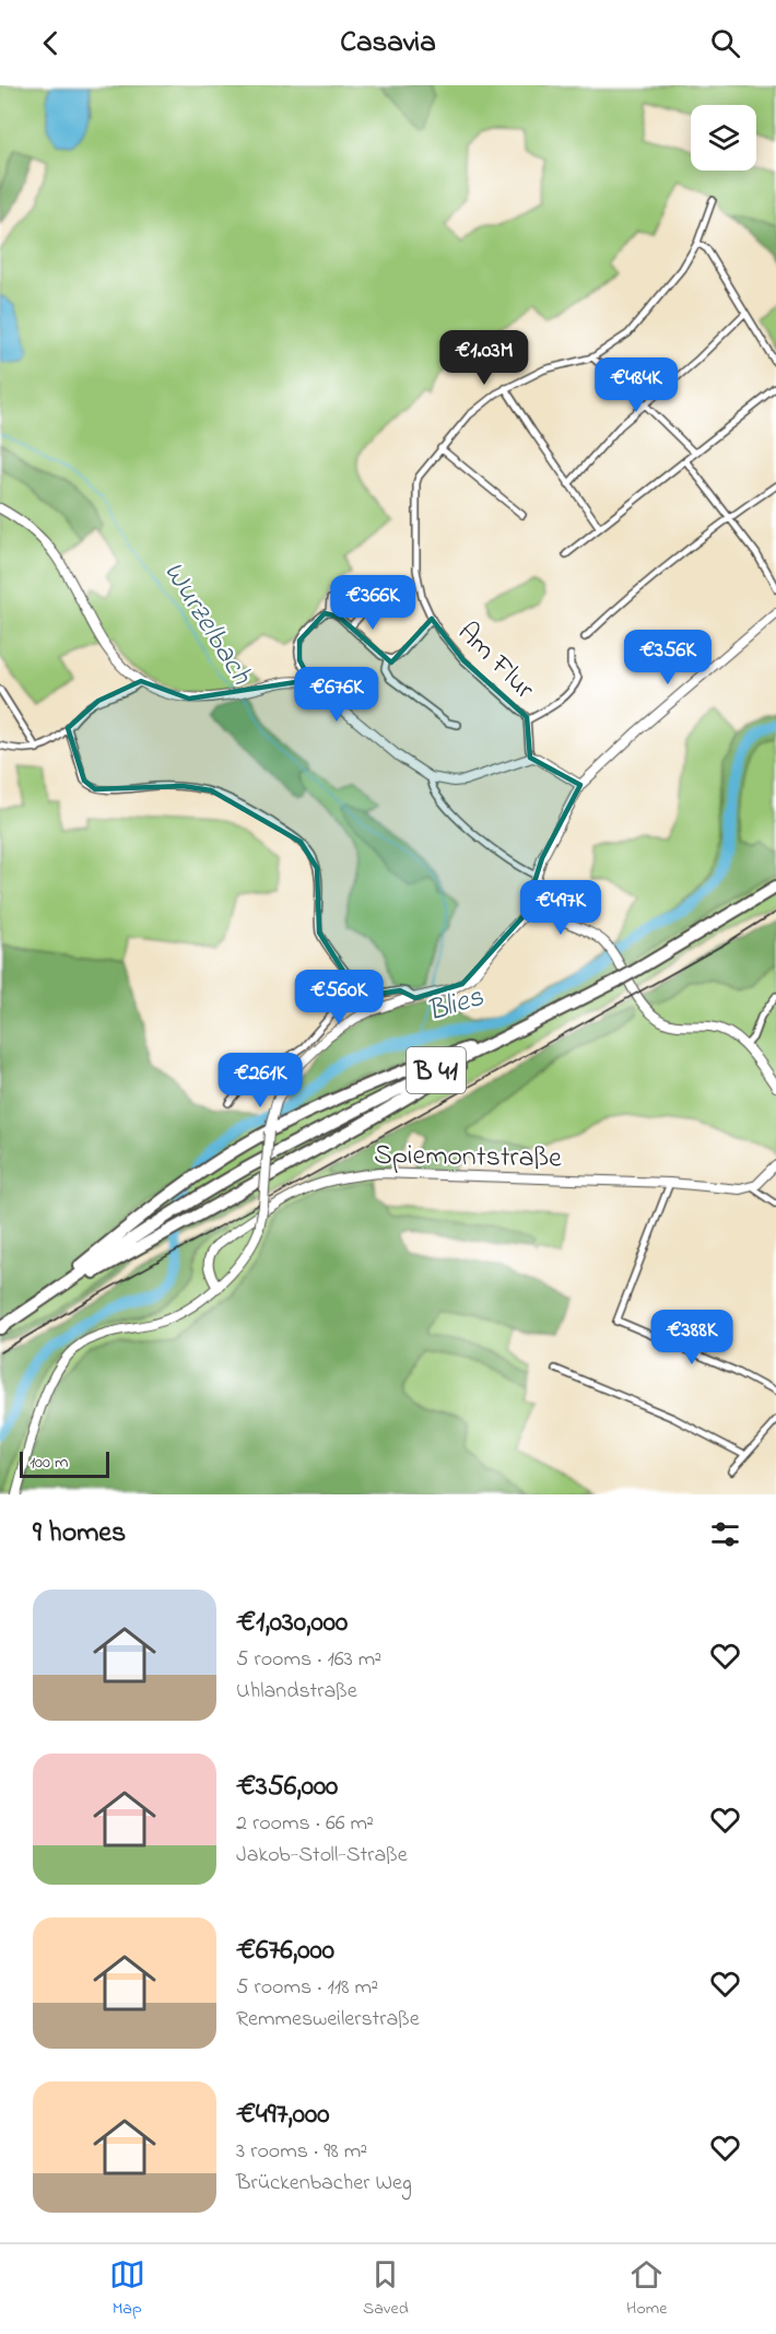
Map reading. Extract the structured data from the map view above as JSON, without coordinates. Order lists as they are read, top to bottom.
{
  "streets": {
    "highway": ["B 41"],
    "main road": ["Spiemontstraße"],
    "street": ["Am Flur"]
  },
  "water": ["Wurzelbach", "Blies"],
  "scale_bar": "100 m",
  "page": {
    "header": "Casavia",
    "price": [
      "€1.03M",
      "€484K",
      "€366K",
      "€356K",
      "€676K",
      "€497K",
      "€560K",
      "€261K",
      "€388K"
    ],
    "scale": "100 m",
    "heading": "9 homes",
    "list": [
      {
        "name": "€1,030,000",
        "note": "5 rooms · 163 m² · Uhlandstraße"
      },
      {
        "name": "€356,000",
        "note": "2 rooms · 66 m² · Jakob-Stoll-Straße"
      },
      {
        "name": "€676,000",
        "note": "5 rooms · 118 m² · Remmesweilerstraße"
      },
      {
        "name": "€497,000",
        "note": "3 rooms · 98 m² · Brückenbacher Weg"
      }
    ],
    "tabs": ["Map", "Saved", "Home"]
  }
}
